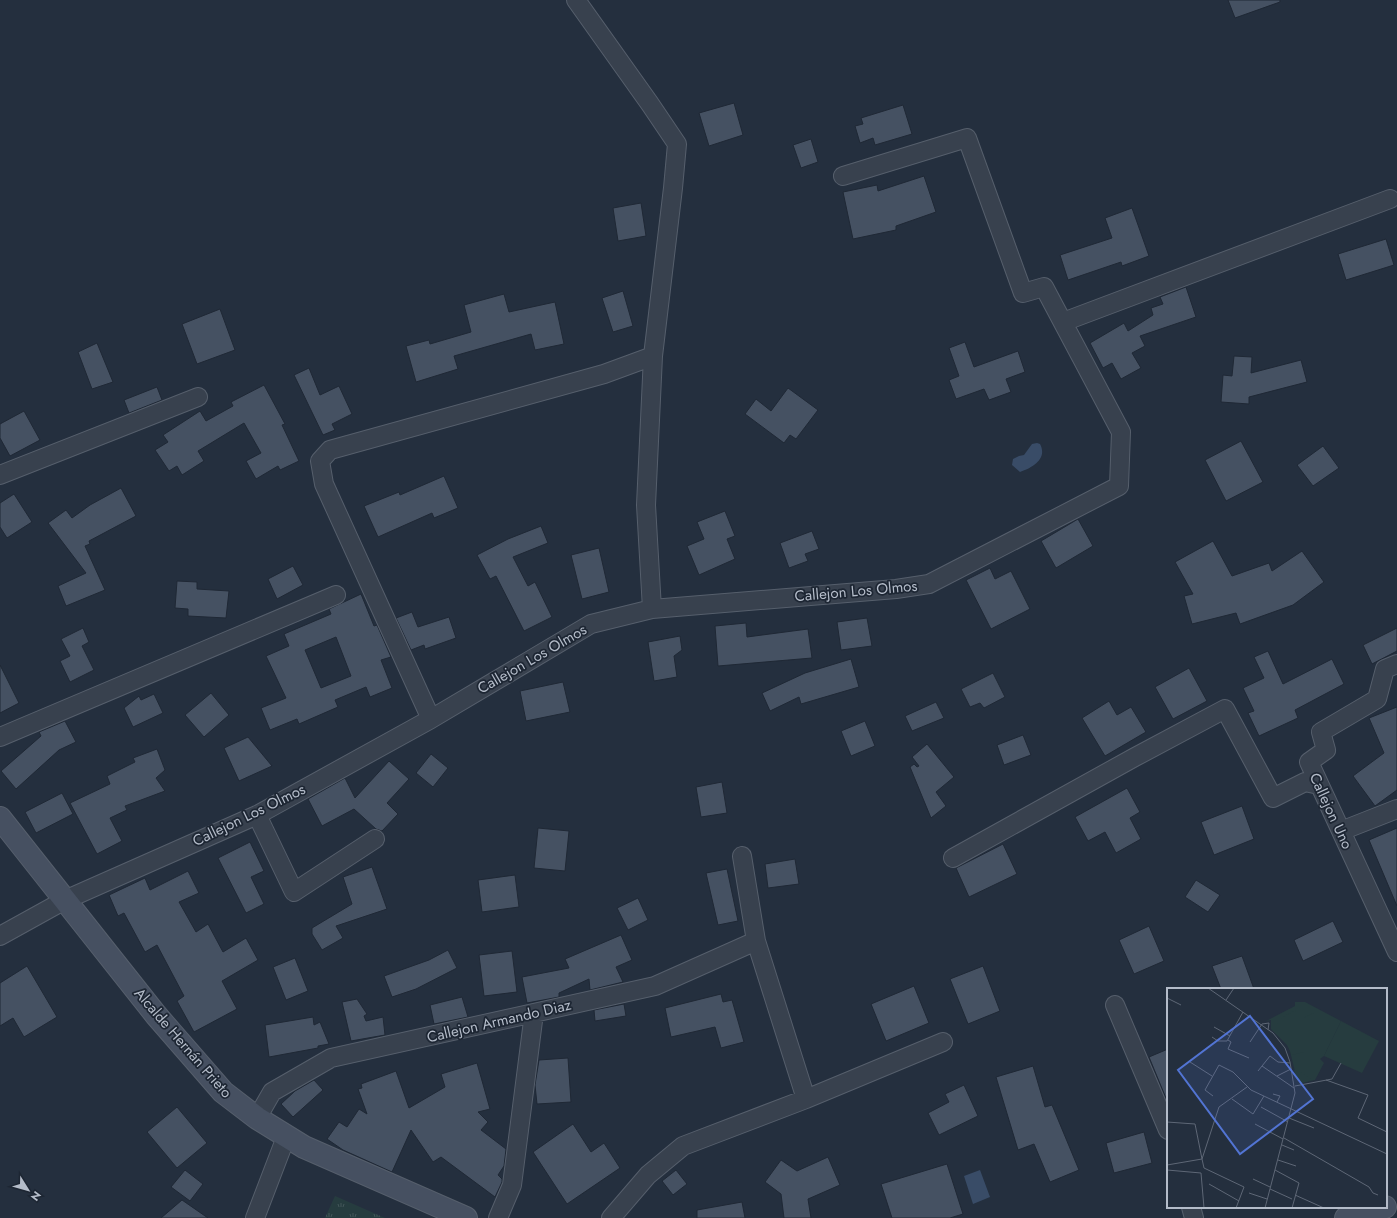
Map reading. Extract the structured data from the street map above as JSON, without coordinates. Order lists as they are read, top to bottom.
{
  "streets": {
    "main road": ["Alcalde Hernán Prieto"],
    "street": ["Callejon Los Olmos", "Callejon Uno", "Callejon Armando Diaz"]
  },
  "crossings": [
    ["Callejon Los Olmos", "Alcalde Hernán Prieto"],
    ["Callejon Armando Diaz", "Alcalde Hernán Prieto"]
  ],
  "north": "bottom right"
}
